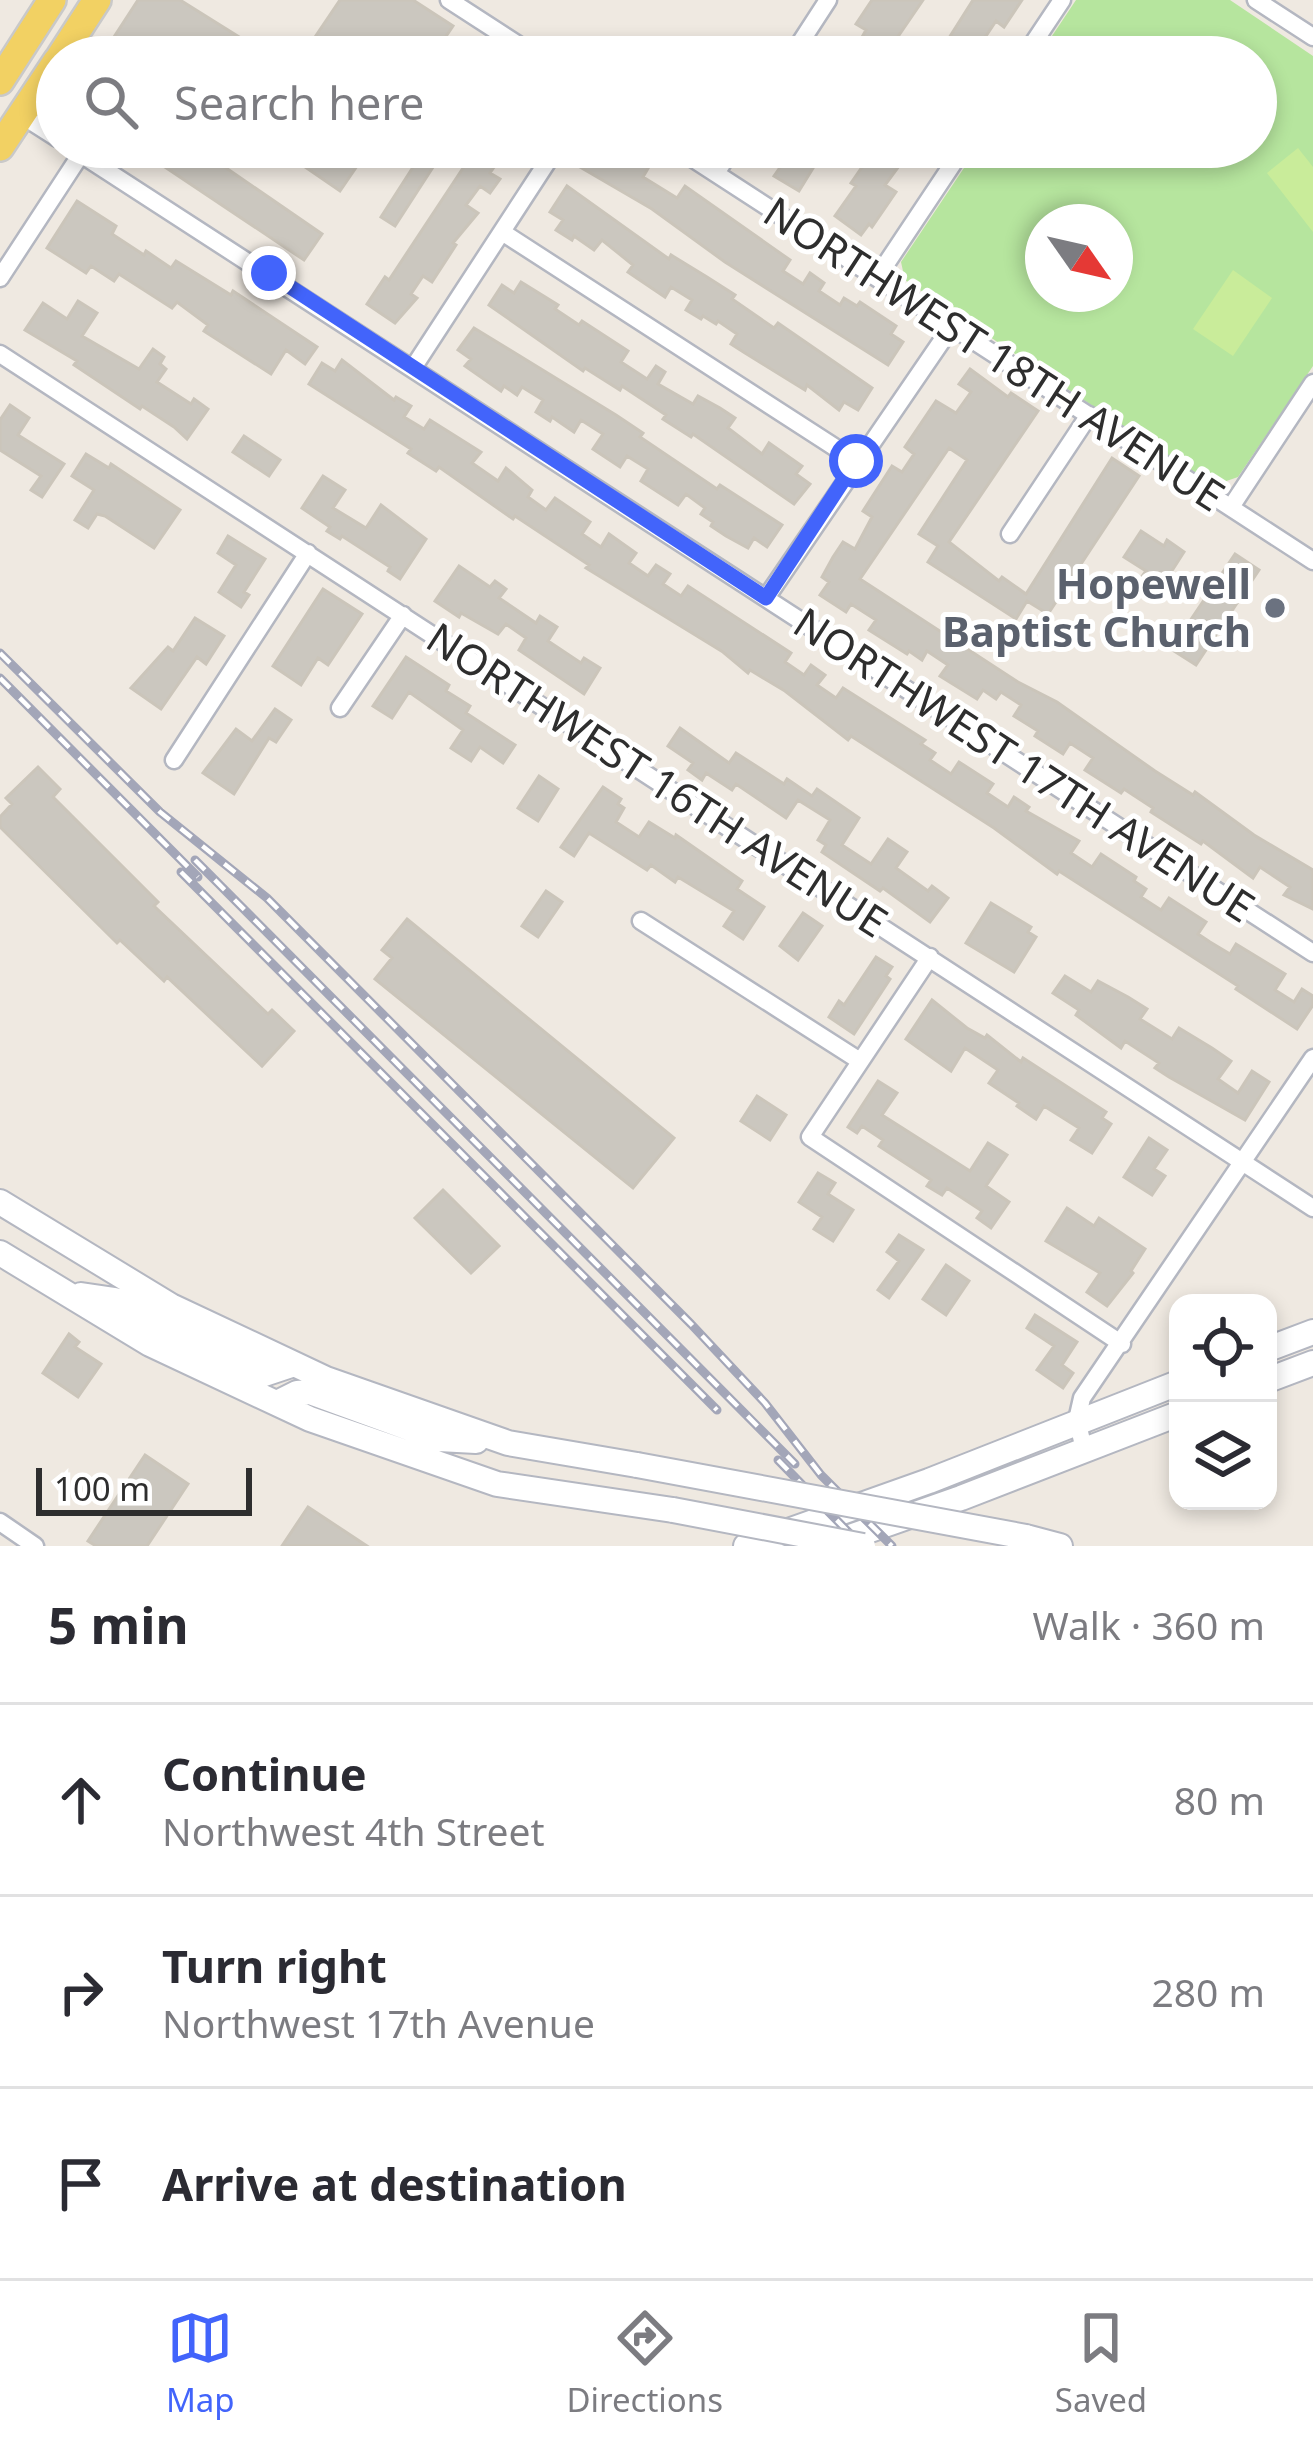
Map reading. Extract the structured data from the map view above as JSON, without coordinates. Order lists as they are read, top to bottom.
{
  "streets": {
    "street": ["NORTHWEST 18TH AVENUE", "NORTHWEST 17TH AVENUE", "NORTHWEST 16TH AVENUE"]
  },
  "places": ["Hopewell Baptist Church"],
  "scale_bar": "100 m",
  "north": "bottom right",
  "page": {
    "search": "Search here",
    "scale": "100 m",
    "heading": ["5 min", "Walk · 360 m"],
    "list": [
      ["Continue", "Northwest 4th Street", "80 m"],
      ["Turn right", "Northwest 17th Avenue", "280 m"],
      "Arrive at destination"
    ],
    "nav": ["Map", "Directions", "Saved"]
  }
}
